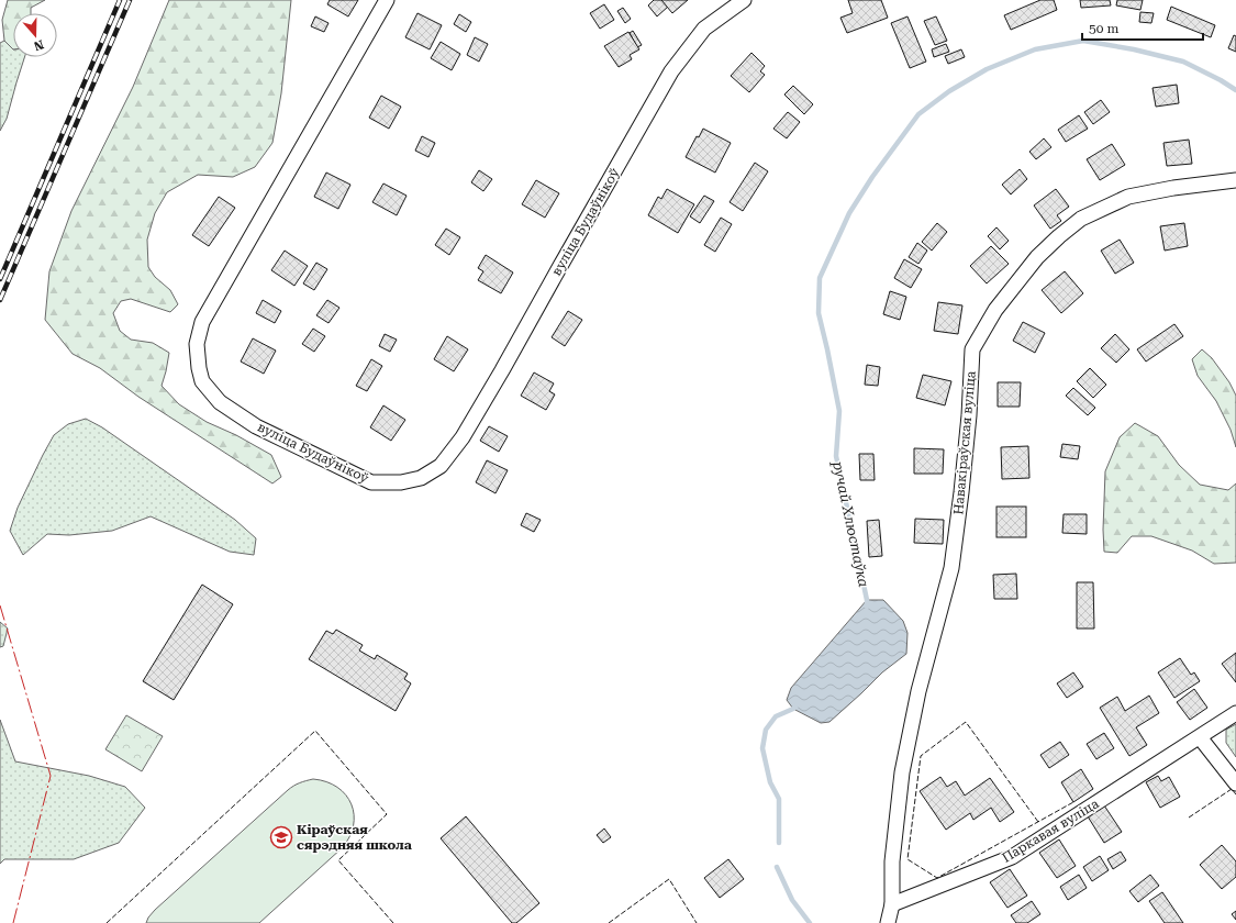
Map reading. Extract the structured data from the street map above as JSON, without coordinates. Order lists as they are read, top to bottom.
{
  "streets": {
    "street": ["вуліца Будаўнікоў", "Навакіраўская вуліца", "Паркавая вуліца"]
  },
  "crossings": [
    ["Навакіраўская вуліца", "Паркавая вуліца"]
  ],
  "water": ["ручай Хлюстаўка"],
  "places": {
    "school or university": ["Кіраўская сярэдняя школа"]
  },
  "scale_bar": "50 m",
  "north": "bottom"
}
